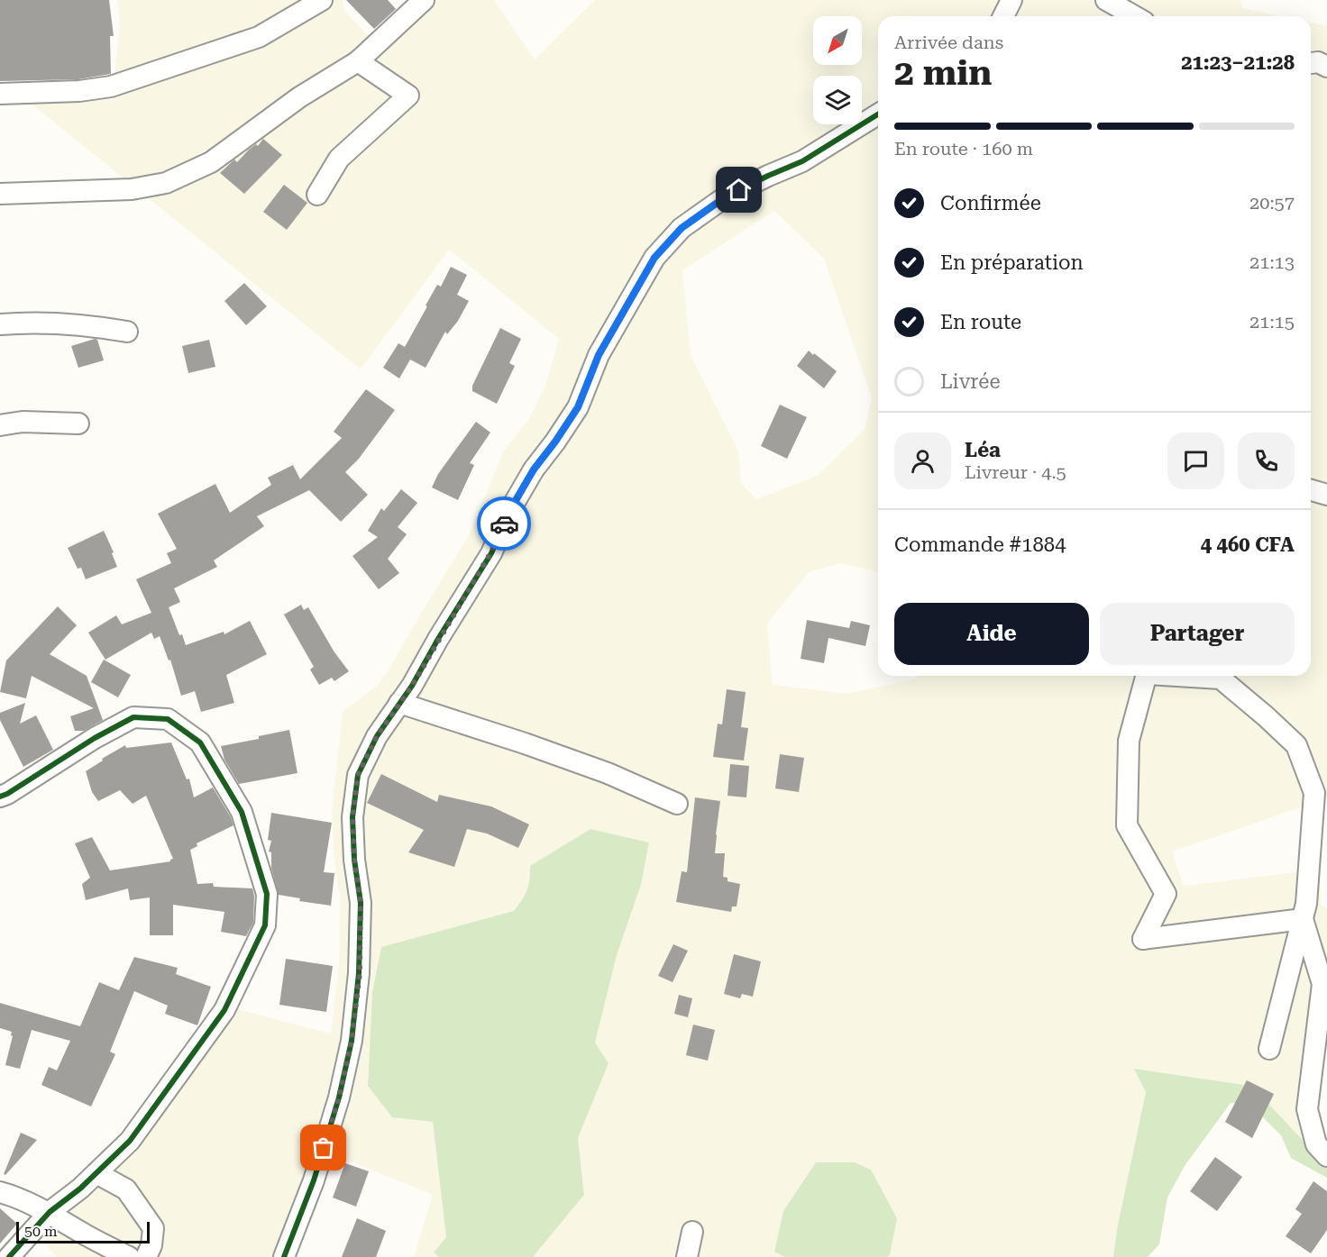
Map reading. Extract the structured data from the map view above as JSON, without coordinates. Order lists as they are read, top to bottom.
{
  "scale_bar": "50 m",
  "north": "bottom left",
  "page": {
    "heading": ["2 min", "Arrivée dans", "21:23–21:28"],
    "panel": [
      "Léa",
      "Livreur · 4.5",
      "Commande #1884",
      "4 460 CFA"
    ],
    "bar": "En route · 160 m",
    "list": [
      ["Confirmée", "20:57"],
      ["En préparation", "21:13"],
      ["En route", "21:15"],
      "Livrée"
    ],
    "buttons": ["Aide", "Partager"],
    "scale": "50 m"
  }
}
